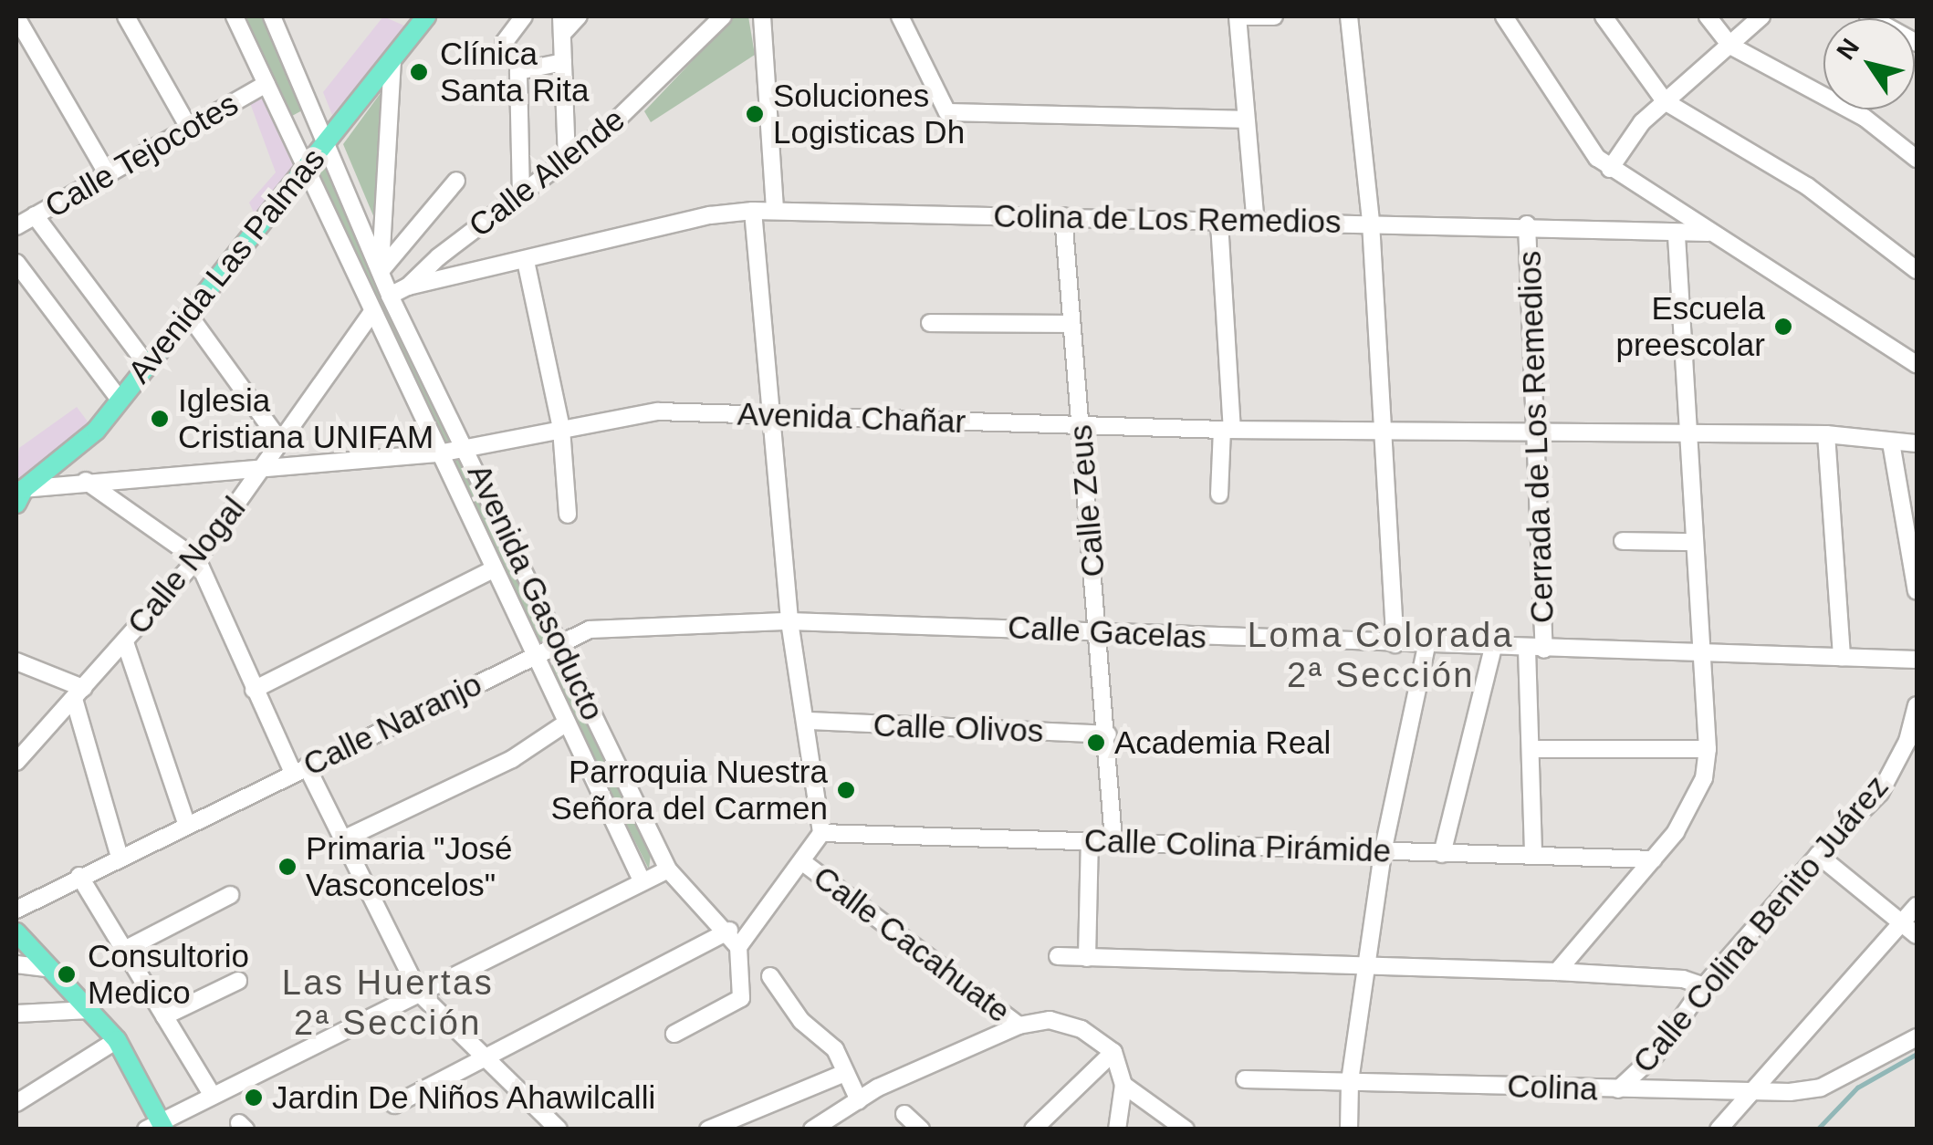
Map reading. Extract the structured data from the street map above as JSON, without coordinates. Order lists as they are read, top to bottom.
{
  "streets": {
    "main road": ["Avenida Las Palmas"],
    "street": [
      "Calle Tejocotes",
      "Calle Allende",
      "Colina de Los Remedios",
      "Avenida Chañar",
      "Cerrada de Los Remedios",
      "Calle Zeus",
      "Calle Nogal",
      "Avenida Gasoducto",
      "Calle Gacelas",
      "Calle Naranjo",
      "Calle Olivos",
      "Calle Colina Pirámide",
      "Calle Colina Benito Juárez",
      "Calle Cacahuate",
      "Colina"
    ]
  },
  "crossings": [
    ["Calle Tejocotes", "Avenida Gasoducto"],
    ["Calle Allende", "Colina de Los Remedios"],
    ["Colina de Los Remedios", "Cerrada de Los Remedios"],
    ["Colina de Los Remedios", "Calle Zeus"],
    ["Colina de Los Remedios", "Avenida Gasoducto"],
    ["Avenida Las Palmas", "Avenida Chañar"],
    ["Avenida Las Palmas", "Avenida Gasoducto"],
    ["Avenida Chañar", "Cerrada de Los Remedios"],
    ["Avenida Chañar", "Calle Zeus"],
    ["Avenida Chañar", "Calle Nogal"],
    ["Avenida Chañar", "Avenida Gasoducto"],
    ["Cerrada de Los Remedios", "Calle Gacelas"],
    ["Cerrada de Los Remedios", "Calle Colina Pirámide"],
    ["Calle Zeus", "Calle Gacelas"],
    ["Calle Zeus", "Calle Olivos"],
    ["Calle Zeus", "Calle Colina Pirámide"],
    ["Calle Nogal", "Avenida Gasoducto"],
    ["Avenida Gasoducto", "Calle Naranjo"],
    ["Calle Gacelas", "Calle Naranjo"],
    ["Calle Colina Benito Juárez", "Colina"]
  ],
  "districts": ["Loma Colorada 2ª Sección", "Las Huertas 2ª Sección"],
  "places": [
    "Clínica Santa Rita",
    "Soluciones Logisticas Dh",
    "Escuela preescolar",
    "Iglesia Cristiana UNIFAM",
    "Academia Real",
    "Parroquia Nuestra Señora del Carmen",
    "Primaria \"José Vasconcelos\"",
    "Consultorio Medico",
    "Jardin De Niños Ahawilcalli"
  ],
  "north": "top left"
}
